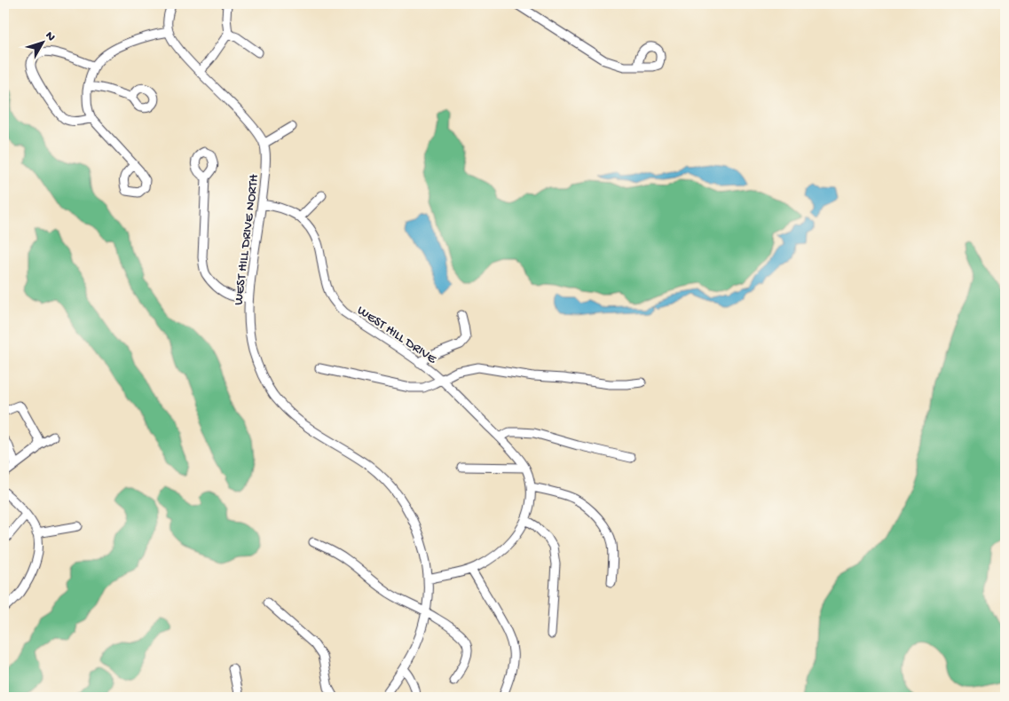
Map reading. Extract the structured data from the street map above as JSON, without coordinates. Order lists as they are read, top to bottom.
{
  "streets": {
    "street": ["WEST HILL DRIVE NORTH", "WEST HILL DRIVE"]
  },
  "crossings": [
    ["WEST HILL DRIVE NORTH", "WEST HILL DRIVE"]
  ],
  "north": "top right"
}
